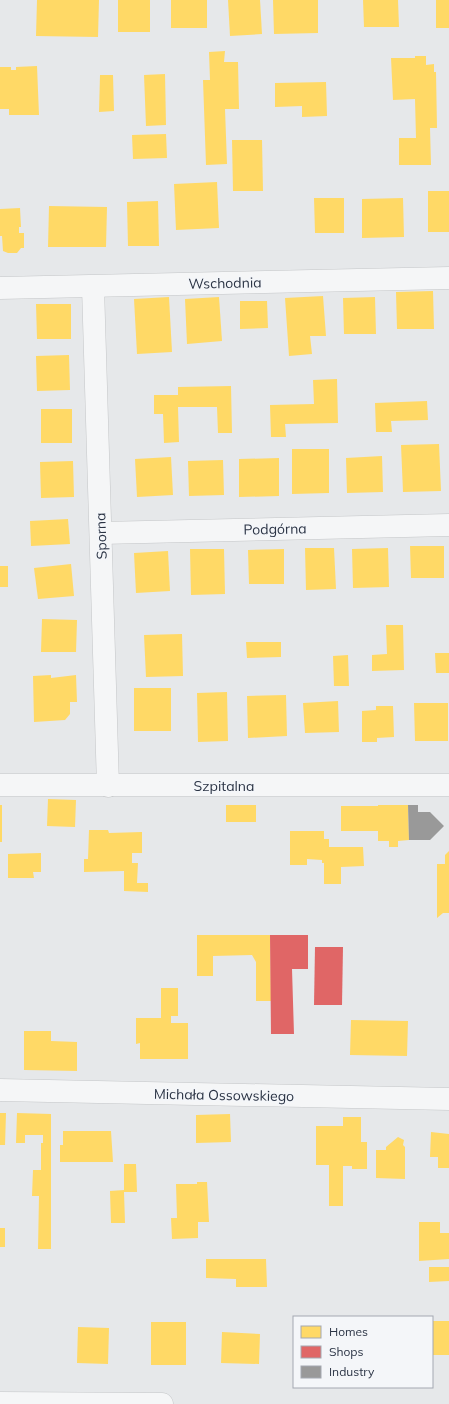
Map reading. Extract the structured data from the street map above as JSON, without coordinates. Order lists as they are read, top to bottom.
{
  "streets": {
    "street": [
      "Wschodnia",
      "Podgórna",
      "Sporna",
      "Szpitalna",
      "Michała Ossowskiego"
    ]
  },
  "crossings": [
    ["Wschodnia", "Sporna"],
    ["Podgórna", "Sporna"],
    ["Sporna", "Szpitalna"]
  ],
  "legend": ["Homes", "Shops", "Industry"]
}
